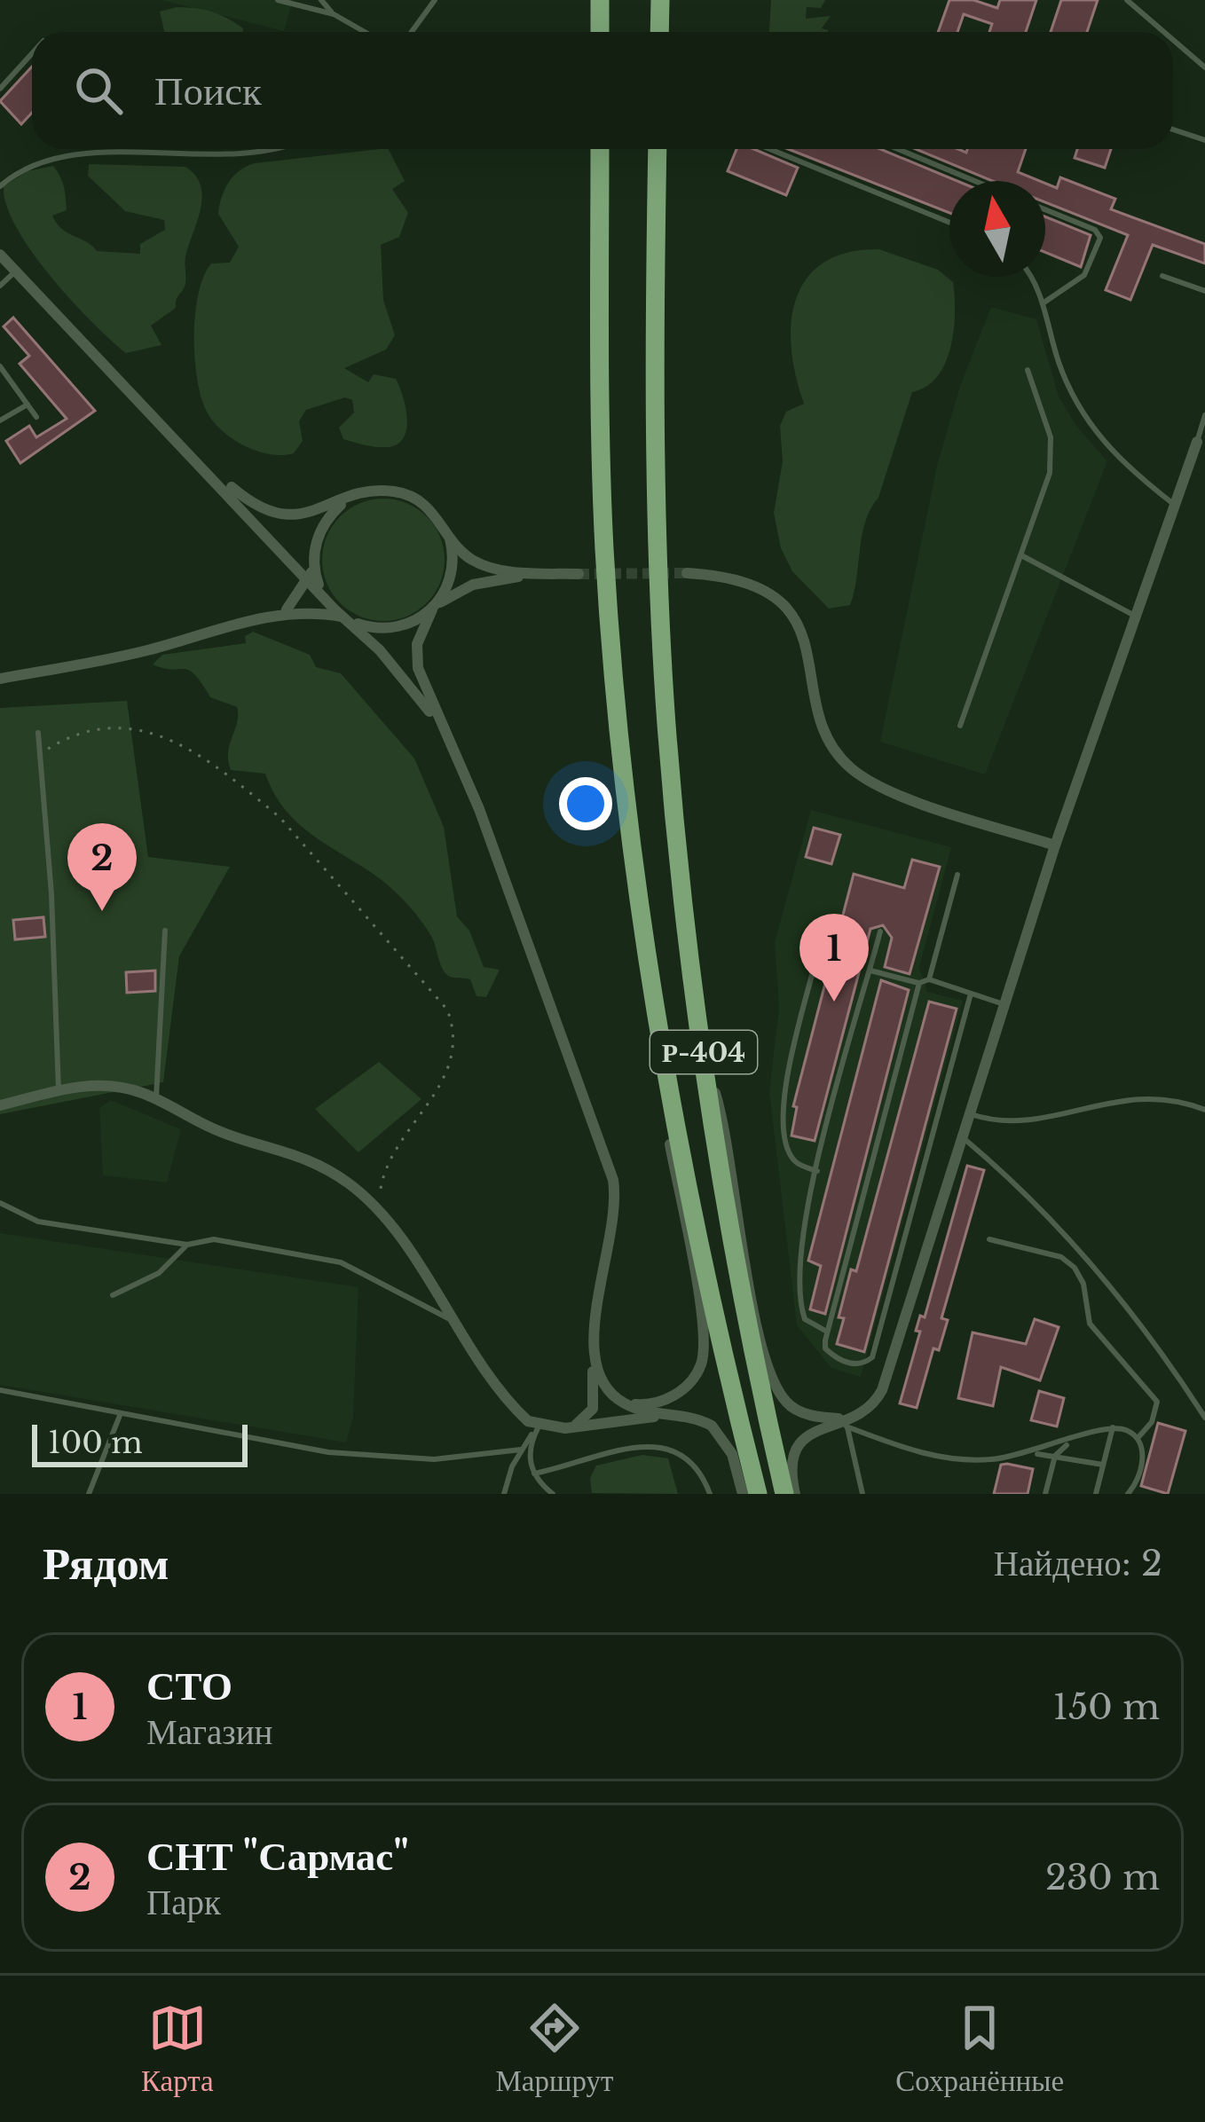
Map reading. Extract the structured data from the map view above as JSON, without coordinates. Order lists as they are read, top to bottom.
{
  "streets": {
    "highway": ["Р-404"]
  },
  "scale_bar": "100 m",
  "north": "top",
  "page": {
    "search": "Поиск",
    "pins": ["2", "1"],
    "scale": "100 m",
    "heading": ["Рядом", "Найдено: 2"],
    "list": [
      {
        "mark": "1",
        "name": "СТО",
        "note": "Магазин",
        "value": "150 m"
      },
      {
        "mark": "2",
        "name": "СНТ \"Сармас\"",
        "note": "Парк",
        "value": "230 m"
      }
    ],
    "nav": ["Карта", "Маршрут", "Сохранённые"]
  }
}
